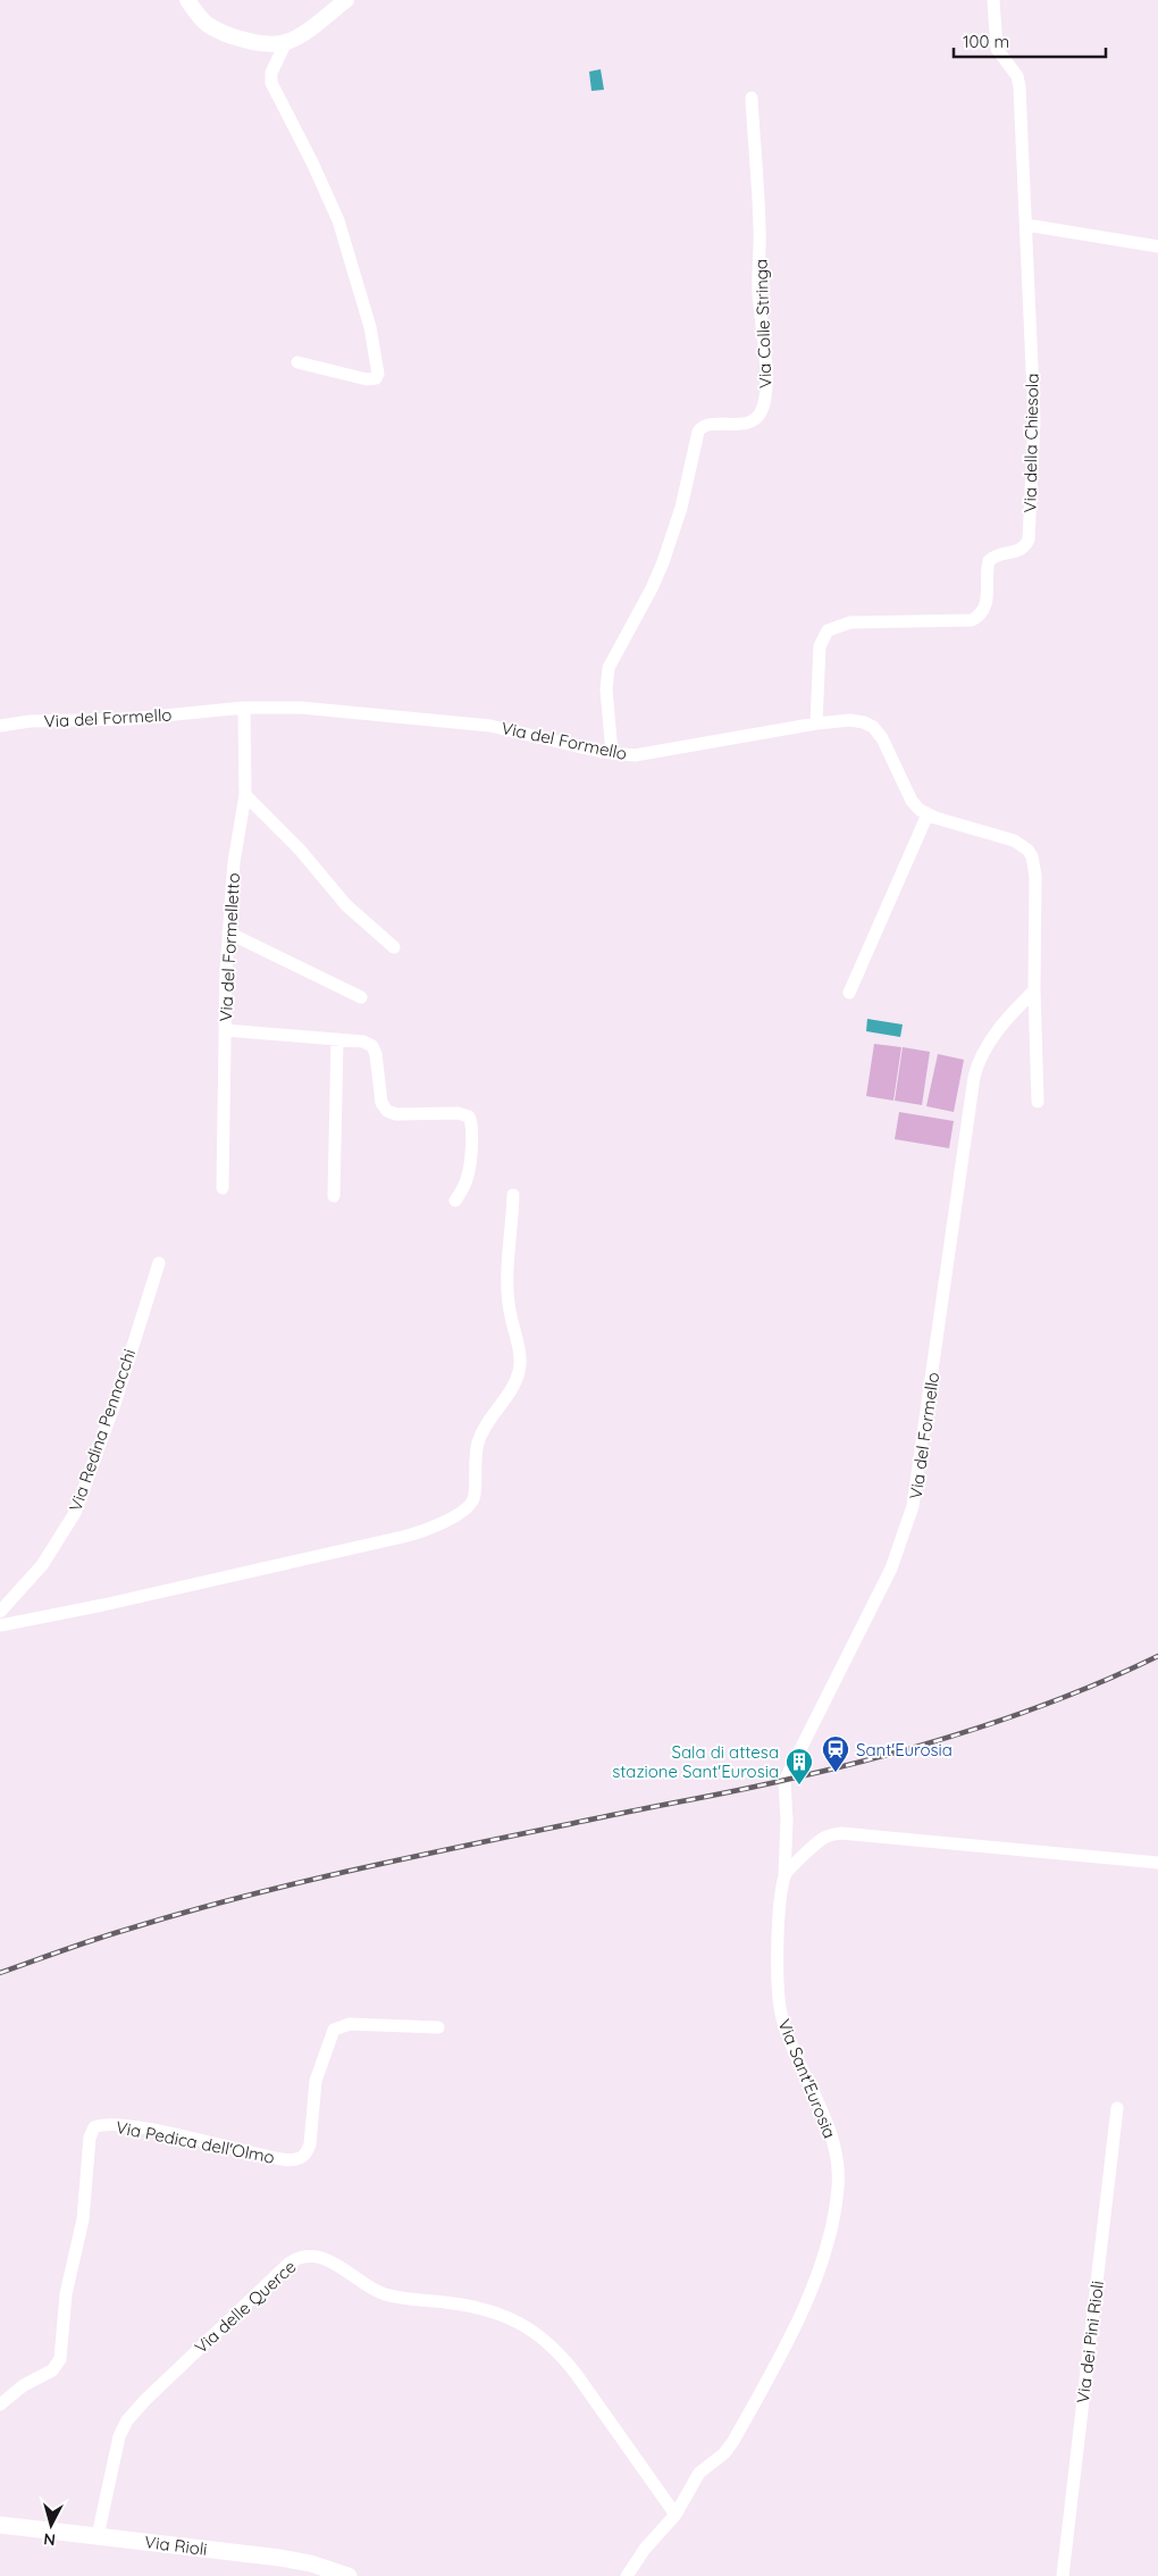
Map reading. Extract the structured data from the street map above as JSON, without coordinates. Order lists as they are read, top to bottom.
{
  "streets": {
    "main road": ["Via Rioli"],
    "street": [
      "Via Colle Stringa",
      "Via della Chiesola",
      "Via del Formello",
      "Via del Formelletto",
      "Via Redina Pennacchi",
      "Via Sant'Eurosia",
      "Via Pedica dell'Olmo",
      "Via delle Querce",
      "Via dei Pini Rioli"
    ]
  },
  "crossings": [
    ["Via Colle Stringa", "Via del Formello"],
    ["Via della Chiesola", "Via del Formello"],
    ["Via del Formello", "Via del Formelletto"],
    ["Via del Formello", "Via Sant'Eurosia"],
    ["Via Sant'Eurosia", "Via delle Querce"],
    ["Via delle Querce", "Via Rioli"]
  ],
  "places": {
    "station": ["Sant'Eurosia"],
    "building": ["Sala di attesa stazione Sant'Eurosia"]
  },
  "scale_bar": "100 m",
  "north": "bottom"
}
